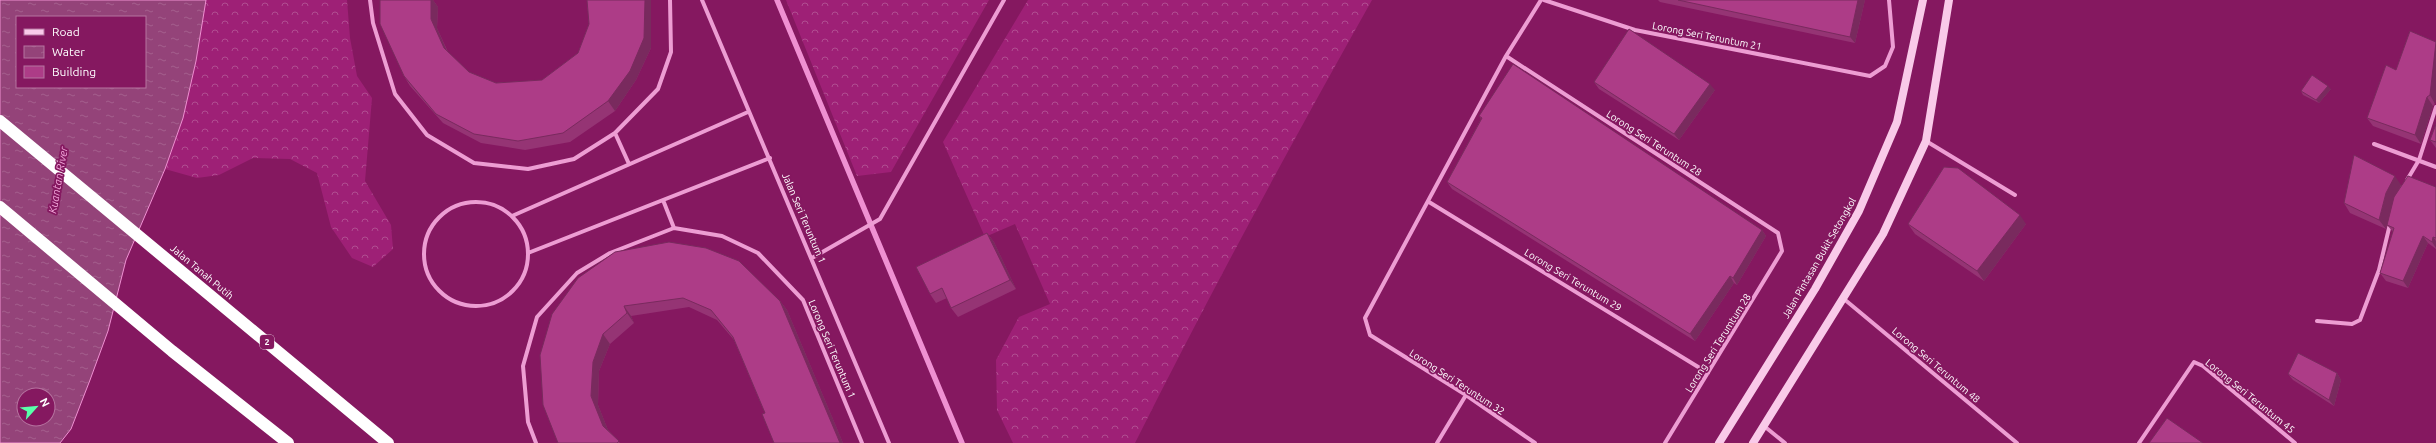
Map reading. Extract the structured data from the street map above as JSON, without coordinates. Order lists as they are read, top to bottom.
{
  "streets": {
    "highway": ["Jalan Tanah Putih", "2"],
    "main road": ["Jalan Pintasan Bukit Setongkol"],
    "street": [
      "Lorong Seri Teruntum 21",
      "Lorong Seri Teruntum 28",
      "Jalan Seri Teruntum 1",
      "Lorong Seri Teruntum 29",
      "Lorong Seri Terumtum 28",
      "Lorong Seri Teruntum 1",
      "Lorong Seri Teruntum 48",
      "Lorong Seri Teruntum 32",
      "Lorong Seri Teruntum 45"
    ]
  },
  "crossings": [
    ["Lorong Seri Teruntum 28", "Lorong Seri Terumtum 28"],
    ["Lorong Seri Teruntum 29", "Lorong Seri Terumtum 28"],
    ["Lorong Seri Teruntum 29", "Lorong Seri Teruntum 32"]
  ],
  "water": ["Kuantan River"],
  "legend": ["Road", "Water", "Building"],
  "north": "top right"
}
